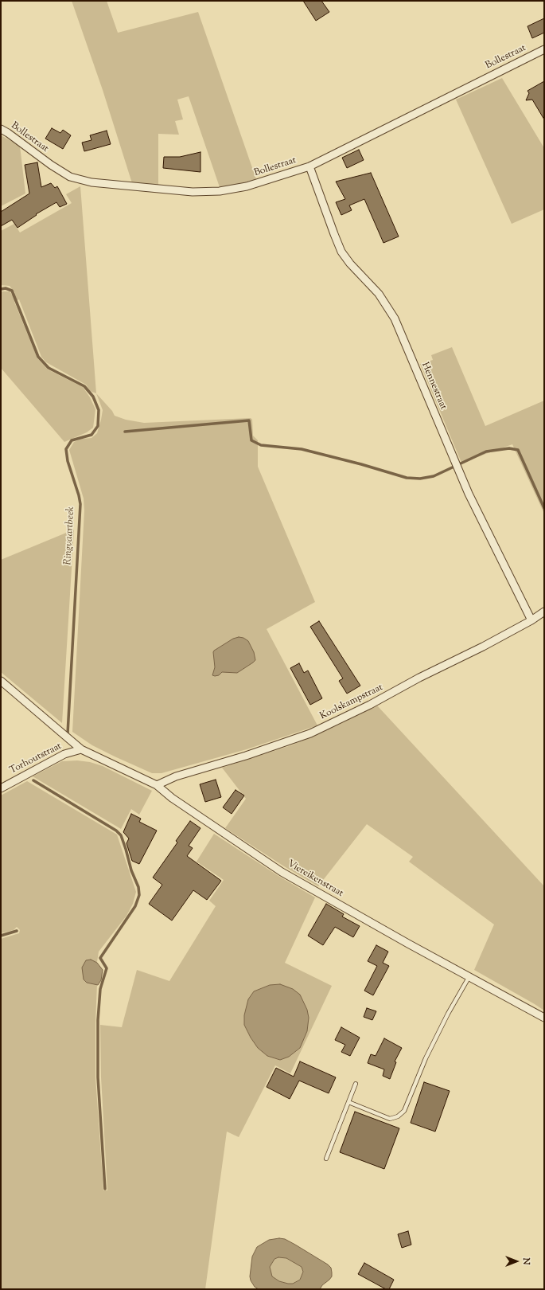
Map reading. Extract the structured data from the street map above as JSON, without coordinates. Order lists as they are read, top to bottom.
{
  "streets": {
    "street": [
      "Bollestraat",
      "Hennestraat",
      "Koolskampstraat",
      "Torhoutstraat",
      "Viereikenstraat"
    ]
  },
  "crossings": [
    ["Bollestraat", "Hennestraat"],
    ["Hennestraat", "Koolskampstraat"],
    ["Koolskampstraat", "Viereikenstraat"],
    ["Torhoutstraat", "Viereikenstraat"]
  ],
  "water": ["Ringvaartbeek"],
  "north": "right"
}
